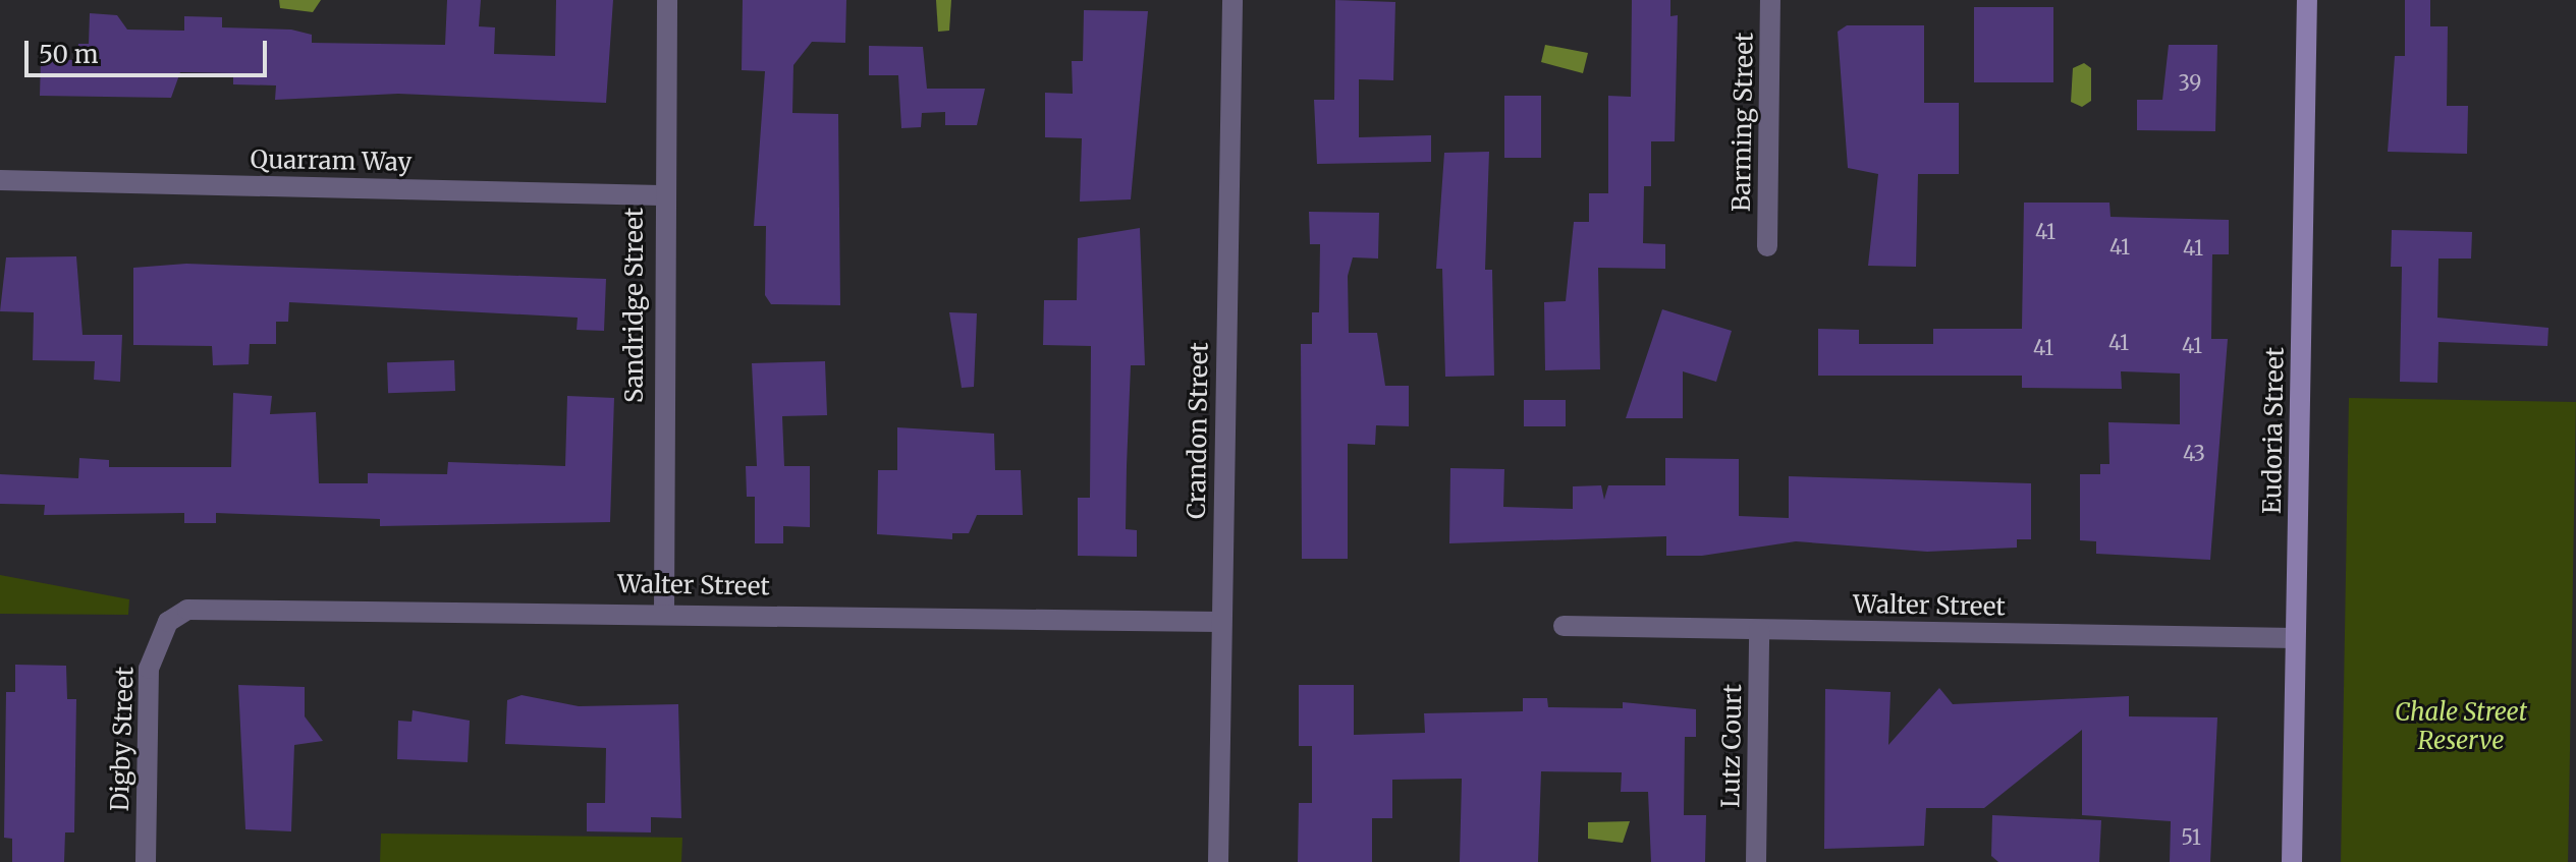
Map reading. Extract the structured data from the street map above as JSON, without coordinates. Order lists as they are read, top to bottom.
{
  "streets": {
    "main road": ["Eudoria Street"],
    "street": [
      "Barming Street",
      "Quarram Way",
      "Sandridge Street",
      "Crandon Street",
      "Walter Street",
      "Digby Street",
      "Lutz Court"
    ]
  },
  "crossings": [
    ["Quarram Way", "Sandridge Street"],
    ["Sandridge Street", "Walter Street"],
    ["Crandon Street", "Walter Street"],
    ["Eudoria Street", "Walter Street"],
    ["Walter Street", "Digby Street"],
    ["Walter Street", "Lutz Court"]
  ],
  "parks": ["Chale Street Reserve"],
  "house_numbers": [
    "39",
    "41",
    "41",
    "41",
    "41",
    "41",
    "41",
    "43",
    "51"
  ],
  "scale_bar": "50 m"
}
